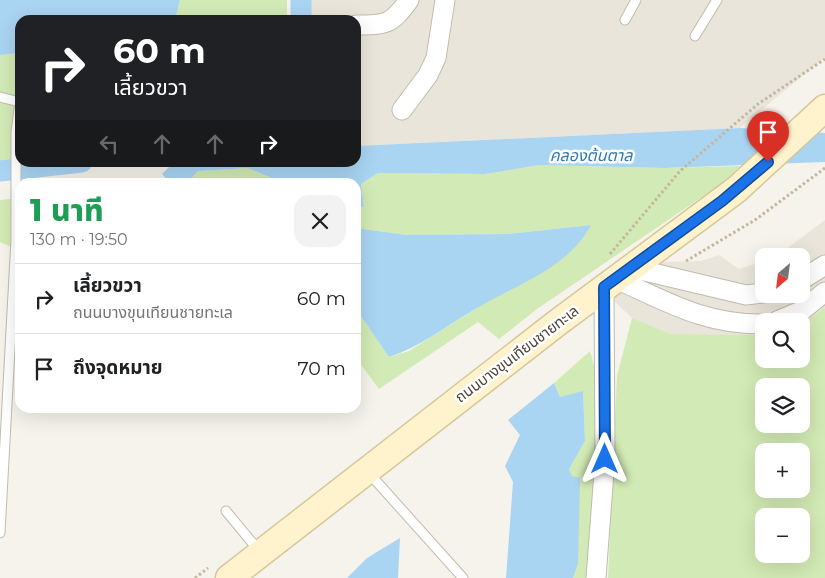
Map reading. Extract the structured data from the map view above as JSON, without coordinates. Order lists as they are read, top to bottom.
{
  "streets": {
    "main road": ["ถนนบางขุนเทียนชายทะเล"]
  },
  "water": ["คลองต้นตาล"],
  "north": "bottom left",
  "page": {
    "turn": ["60 m", "เลี้ยวขวา"],
    "heading": ["1 นาที", "130 m · 19:50"],
    "map_buttons": ["+", "−"],
    "list": [
      {
        "name": "เลี้ยวขวา",
        "note": "ถนนบางขุนเทียนชายทะเล",
        "value": "60 m"
      },
      {
        "name": "ถึงจุดหมาย",
        "value": "70 m"
      }
    ]
  }
}
